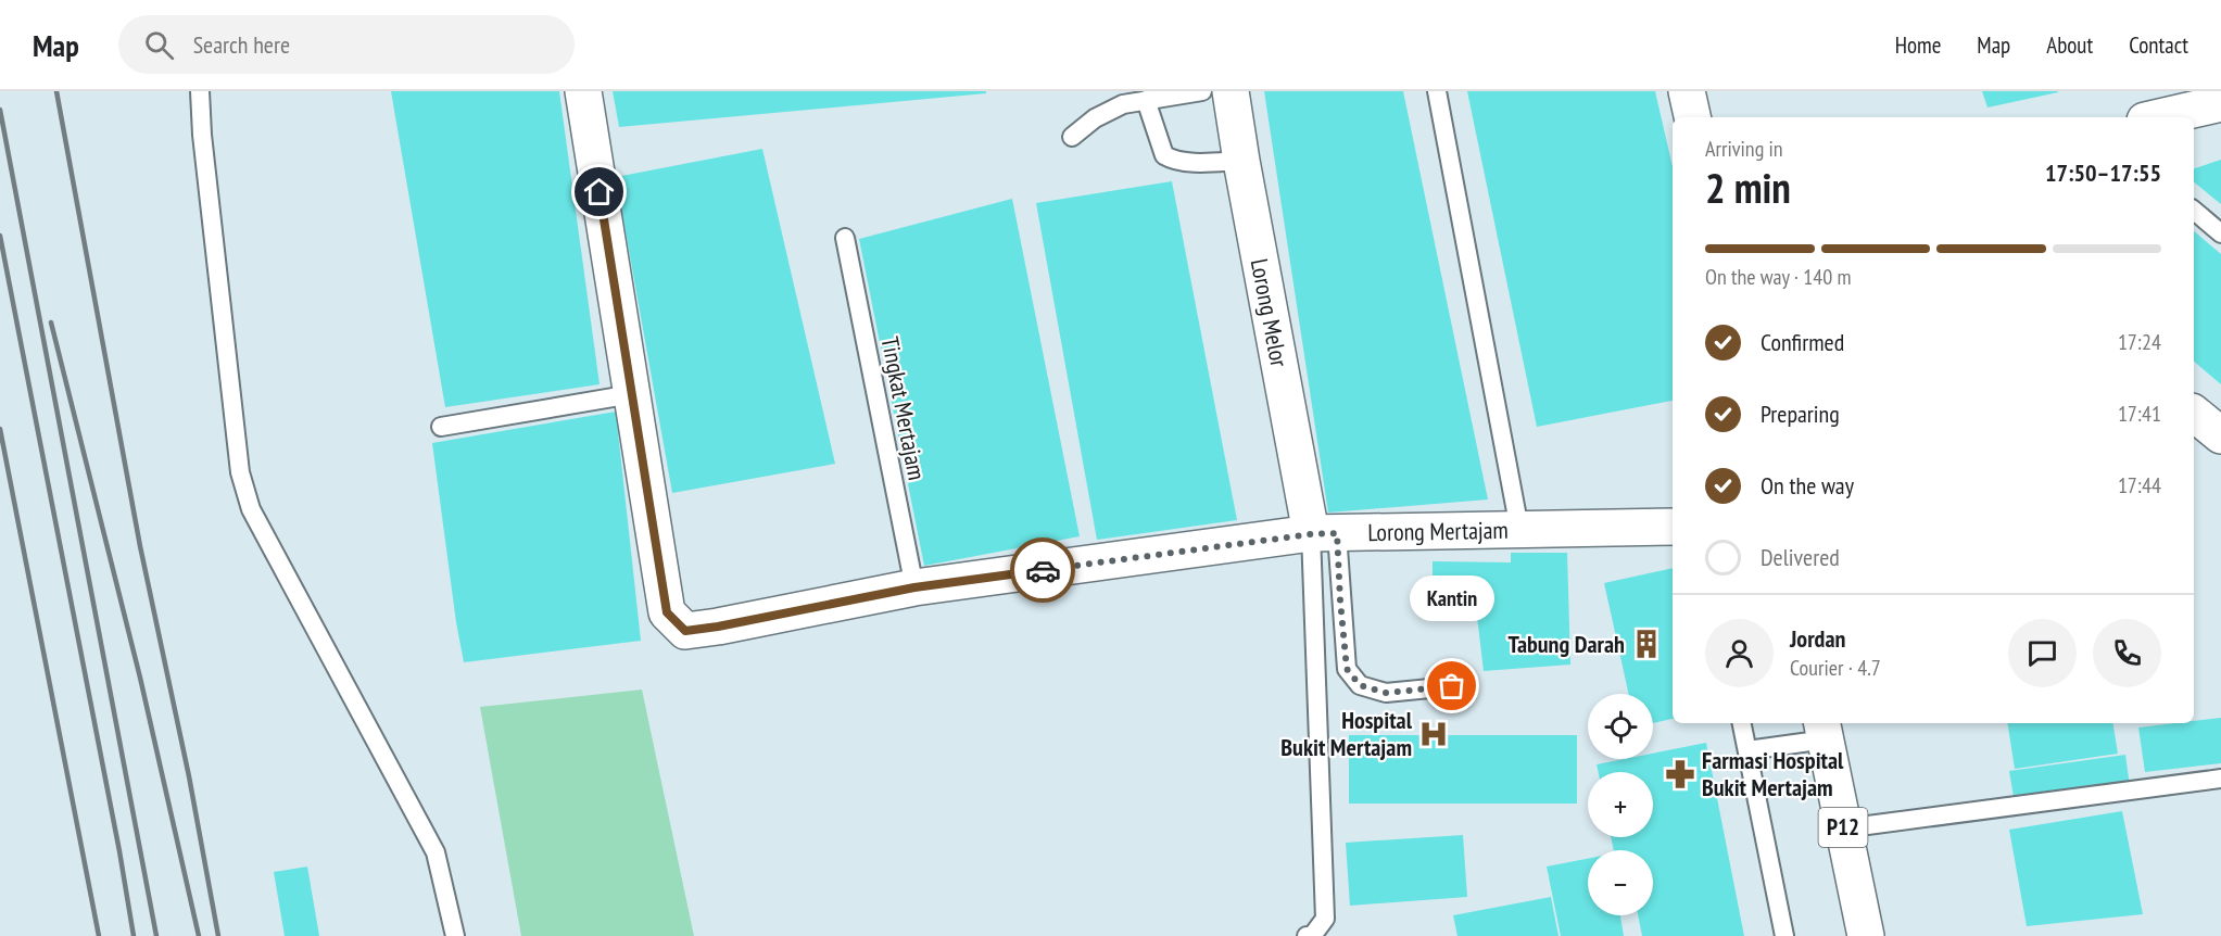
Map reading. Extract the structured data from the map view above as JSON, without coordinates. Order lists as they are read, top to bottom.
{
  "streets": {
    "street": ["Lorong Melor", "Lorong Mertajam", "P12"],
    "lane": ["Tingkat Mertajam"]
  },
  "crossings": [
    ["Lorong Melor", "Lorong Mertajam"],
    ["Tingkat Mertajam", "Lorong Mertajam"]
  ],
  "places": {
    "building": ["Tabung Darah"],
    "other": ["Kantin"],
    "hospital": ["Hospital Bukit Mertajam"],
    "pharmacy": ["Farmasi Hospital Bukit Mertajam"]
  },
  "page": {
    "header": "Map",
    "search": "Search here",
    "nav": [
      "Home",
      "Map",
      "About",
      "Contact"
    ],
    "heading": ["2 min", "Arriving in", "17:50–17:55"],
    "panel": ["Jordan", "Courier · 4.7"],
    "bar": "On the way · 140 m",
    "list": [
      ["Confirmed", "17:24"],
      ["Preparing", "17:41"],
      ["On the way", "17:44"],
      "Delivered"
    ],
    "bubble": "Kantin",
    "map_buttons": ["+", "−"]
  }
}
